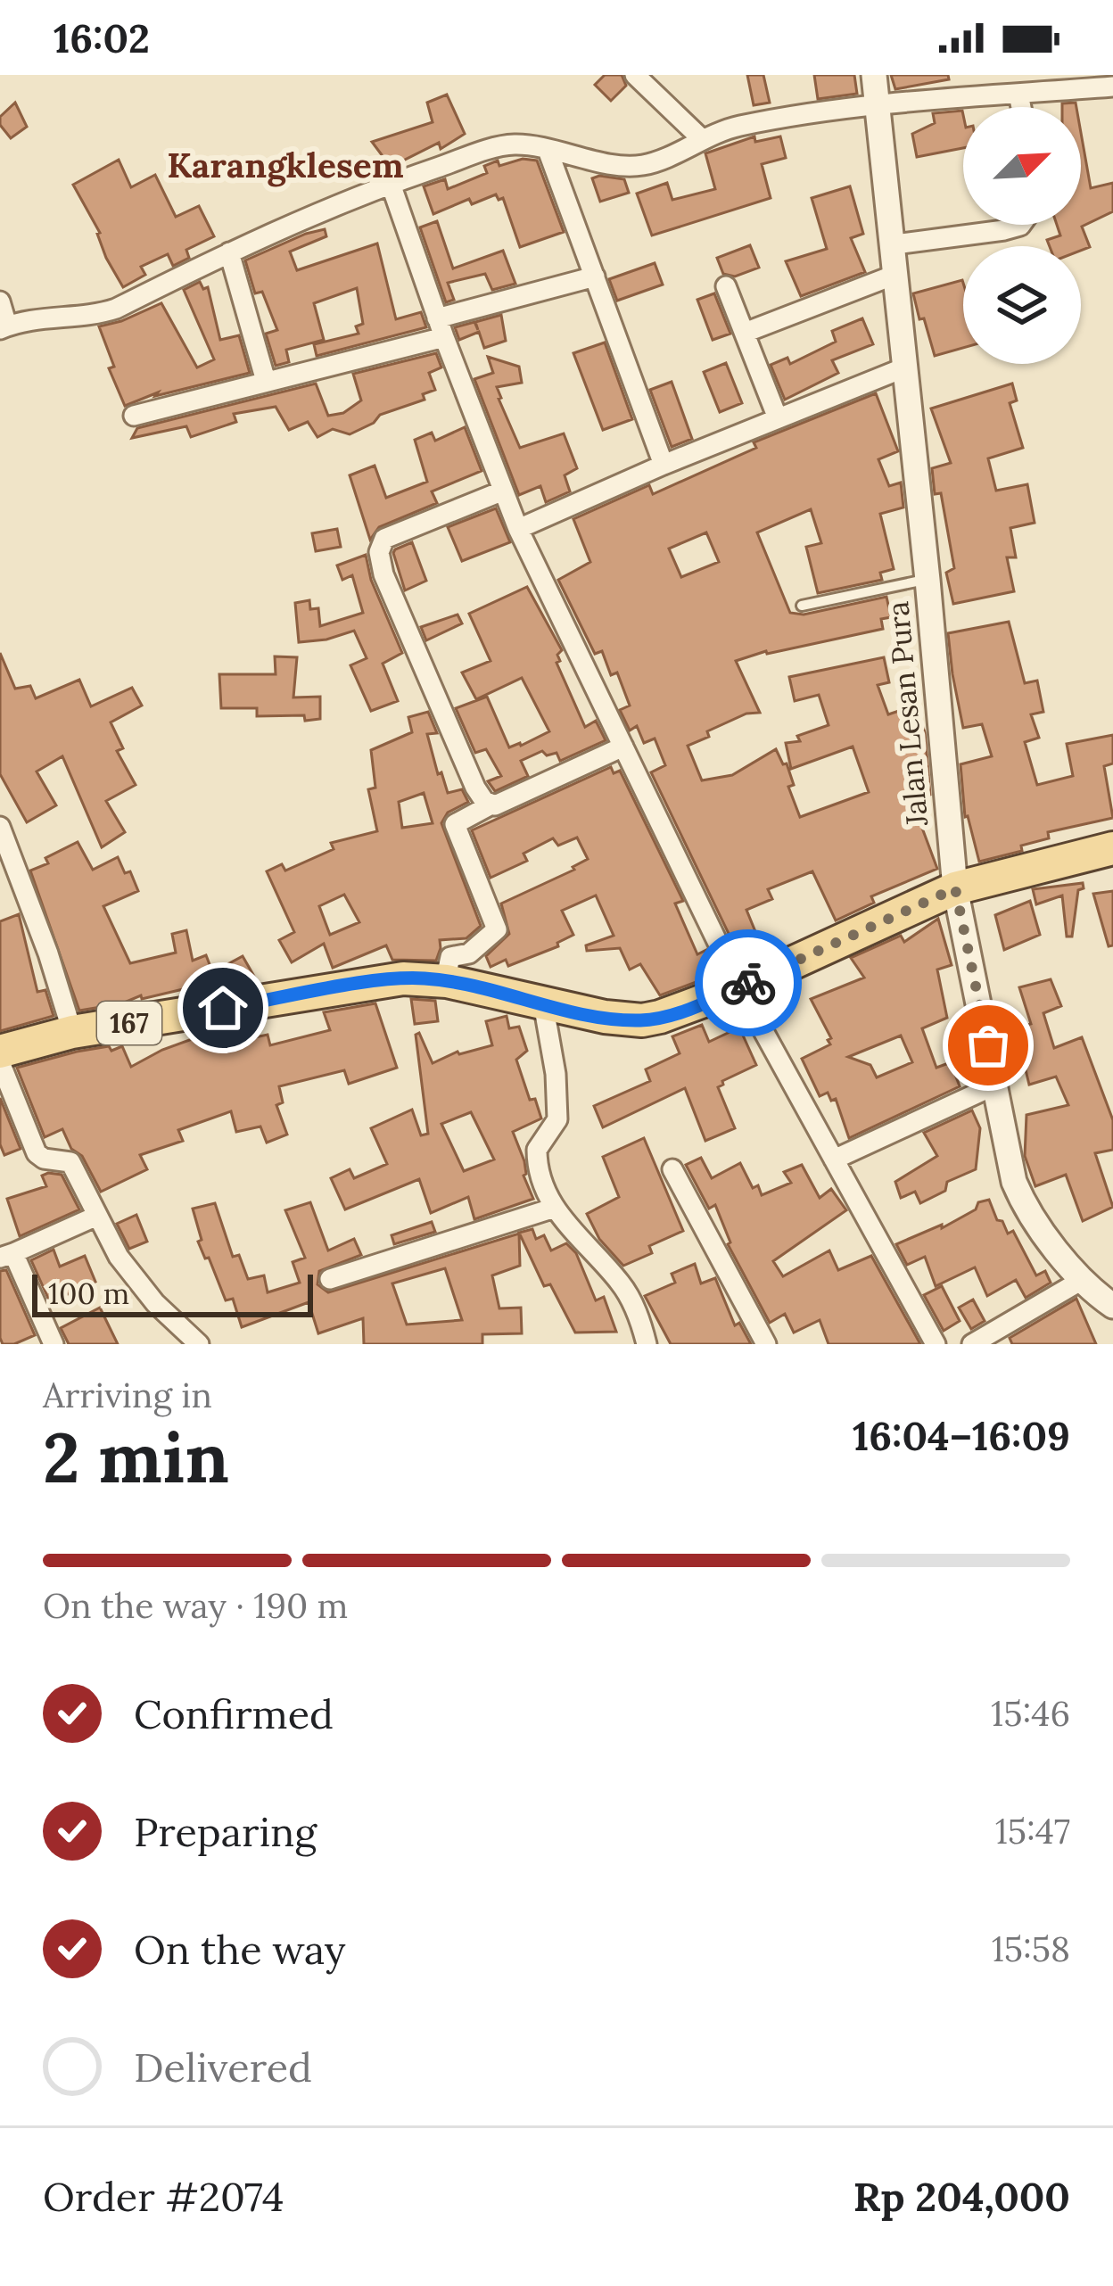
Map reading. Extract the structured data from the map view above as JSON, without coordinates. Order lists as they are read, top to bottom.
{
  "streets": {
    "main road": ["167"],
    "street": ["Jalan Lesan Pura"]
  },
  "crossings": [
    ["Jalan Lesan Pura", "167"]
  ],
  "districts": ["Karangklesem"],
  "scale_bar": "100 m",
  "north": "top right",
  "page": {
    "status": "16:02",
    "scale": "100 m",
    "heading": ["2 min", "Arriving in", "16:04–16:09"],
    "panel": ["Order #2074", "Rp 204,000"],
    "bar": "On the way · 190 m",
    "list": [
      ["Confirmed", "15:46"],
      ["Preparing", "15:47"],
      ["On the way", "15:58"],
      "Delivered"
    ]
  }
}
